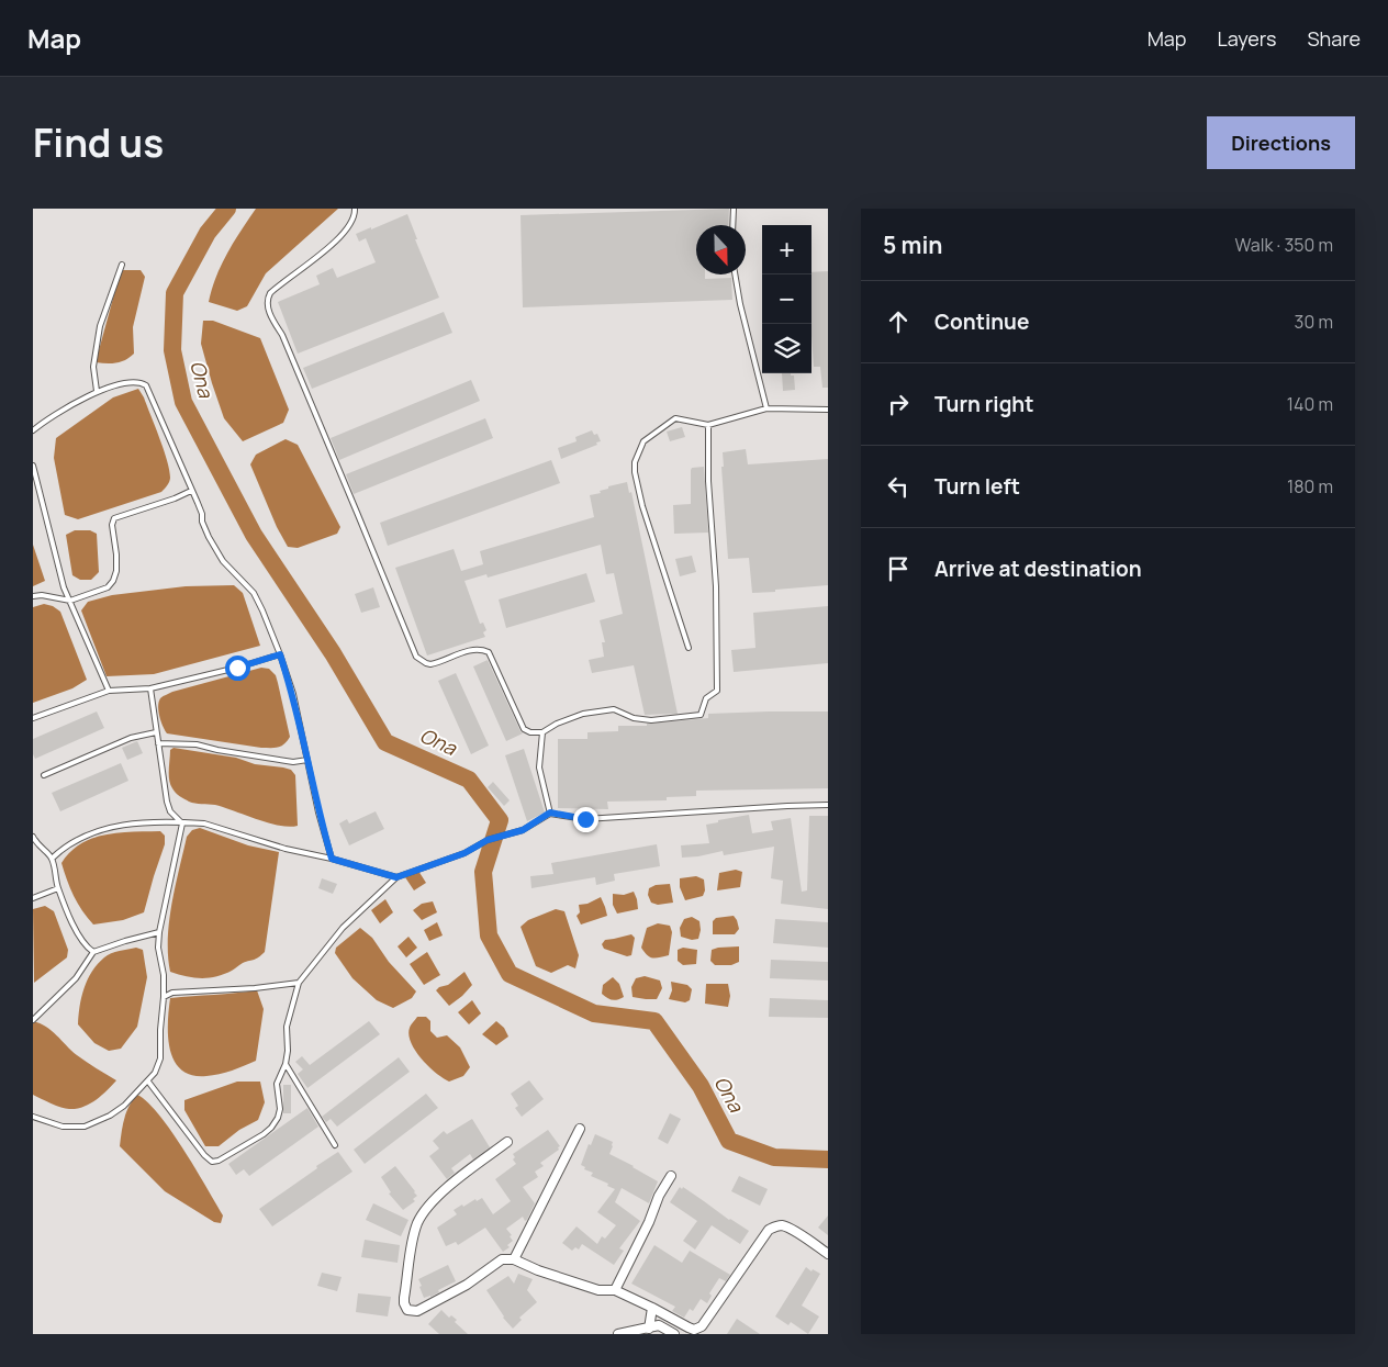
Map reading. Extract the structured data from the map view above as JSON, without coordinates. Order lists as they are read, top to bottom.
{
  "water": ["Ona"],
  "north": "bottom",
  "page": {
    "header": "Map",
    "nav": ["Map", "Layers", "Share"],
    "title": "Find us",
    "buttons": "Directions",
    "heading": ["5 min", "Walk · 350 m"],
    "map_buttons": ["+", "−"],
    "list": [
      ["Continue", "30 m"],
      ["Turn right", "140 m"],
      ["Turn left", "180 m"],
      "Arrive at destination"
    ]
  }
}
